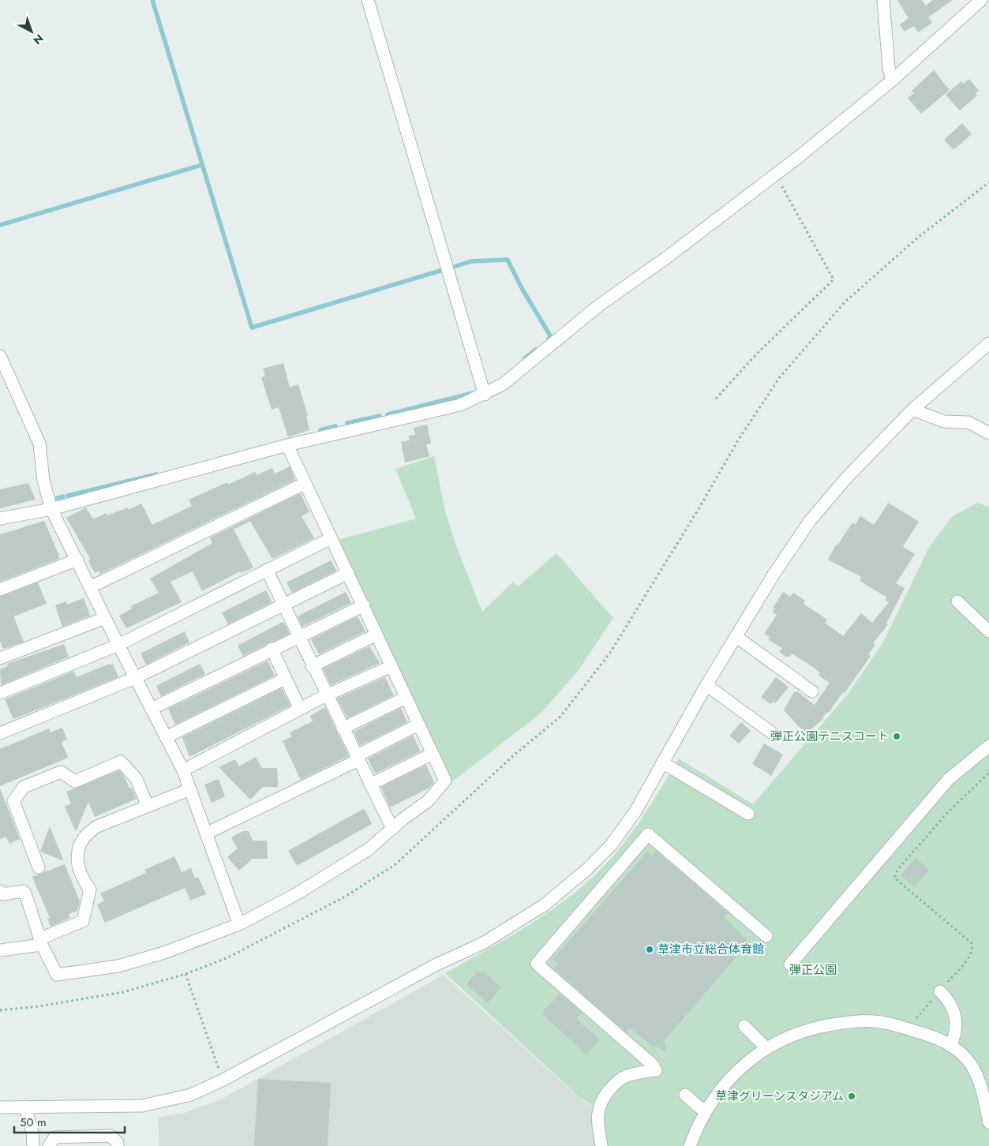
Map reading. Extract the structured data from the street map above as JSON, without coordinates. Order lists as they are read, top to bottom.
{
  "parks": ["弾正公園"],
  "places": ["弾正公園テニスコート", "草津市立総合体育館", "草津グリーンスタジアム"],
  "scale_bar": "50 m",
  "north": "bottom right"
}
